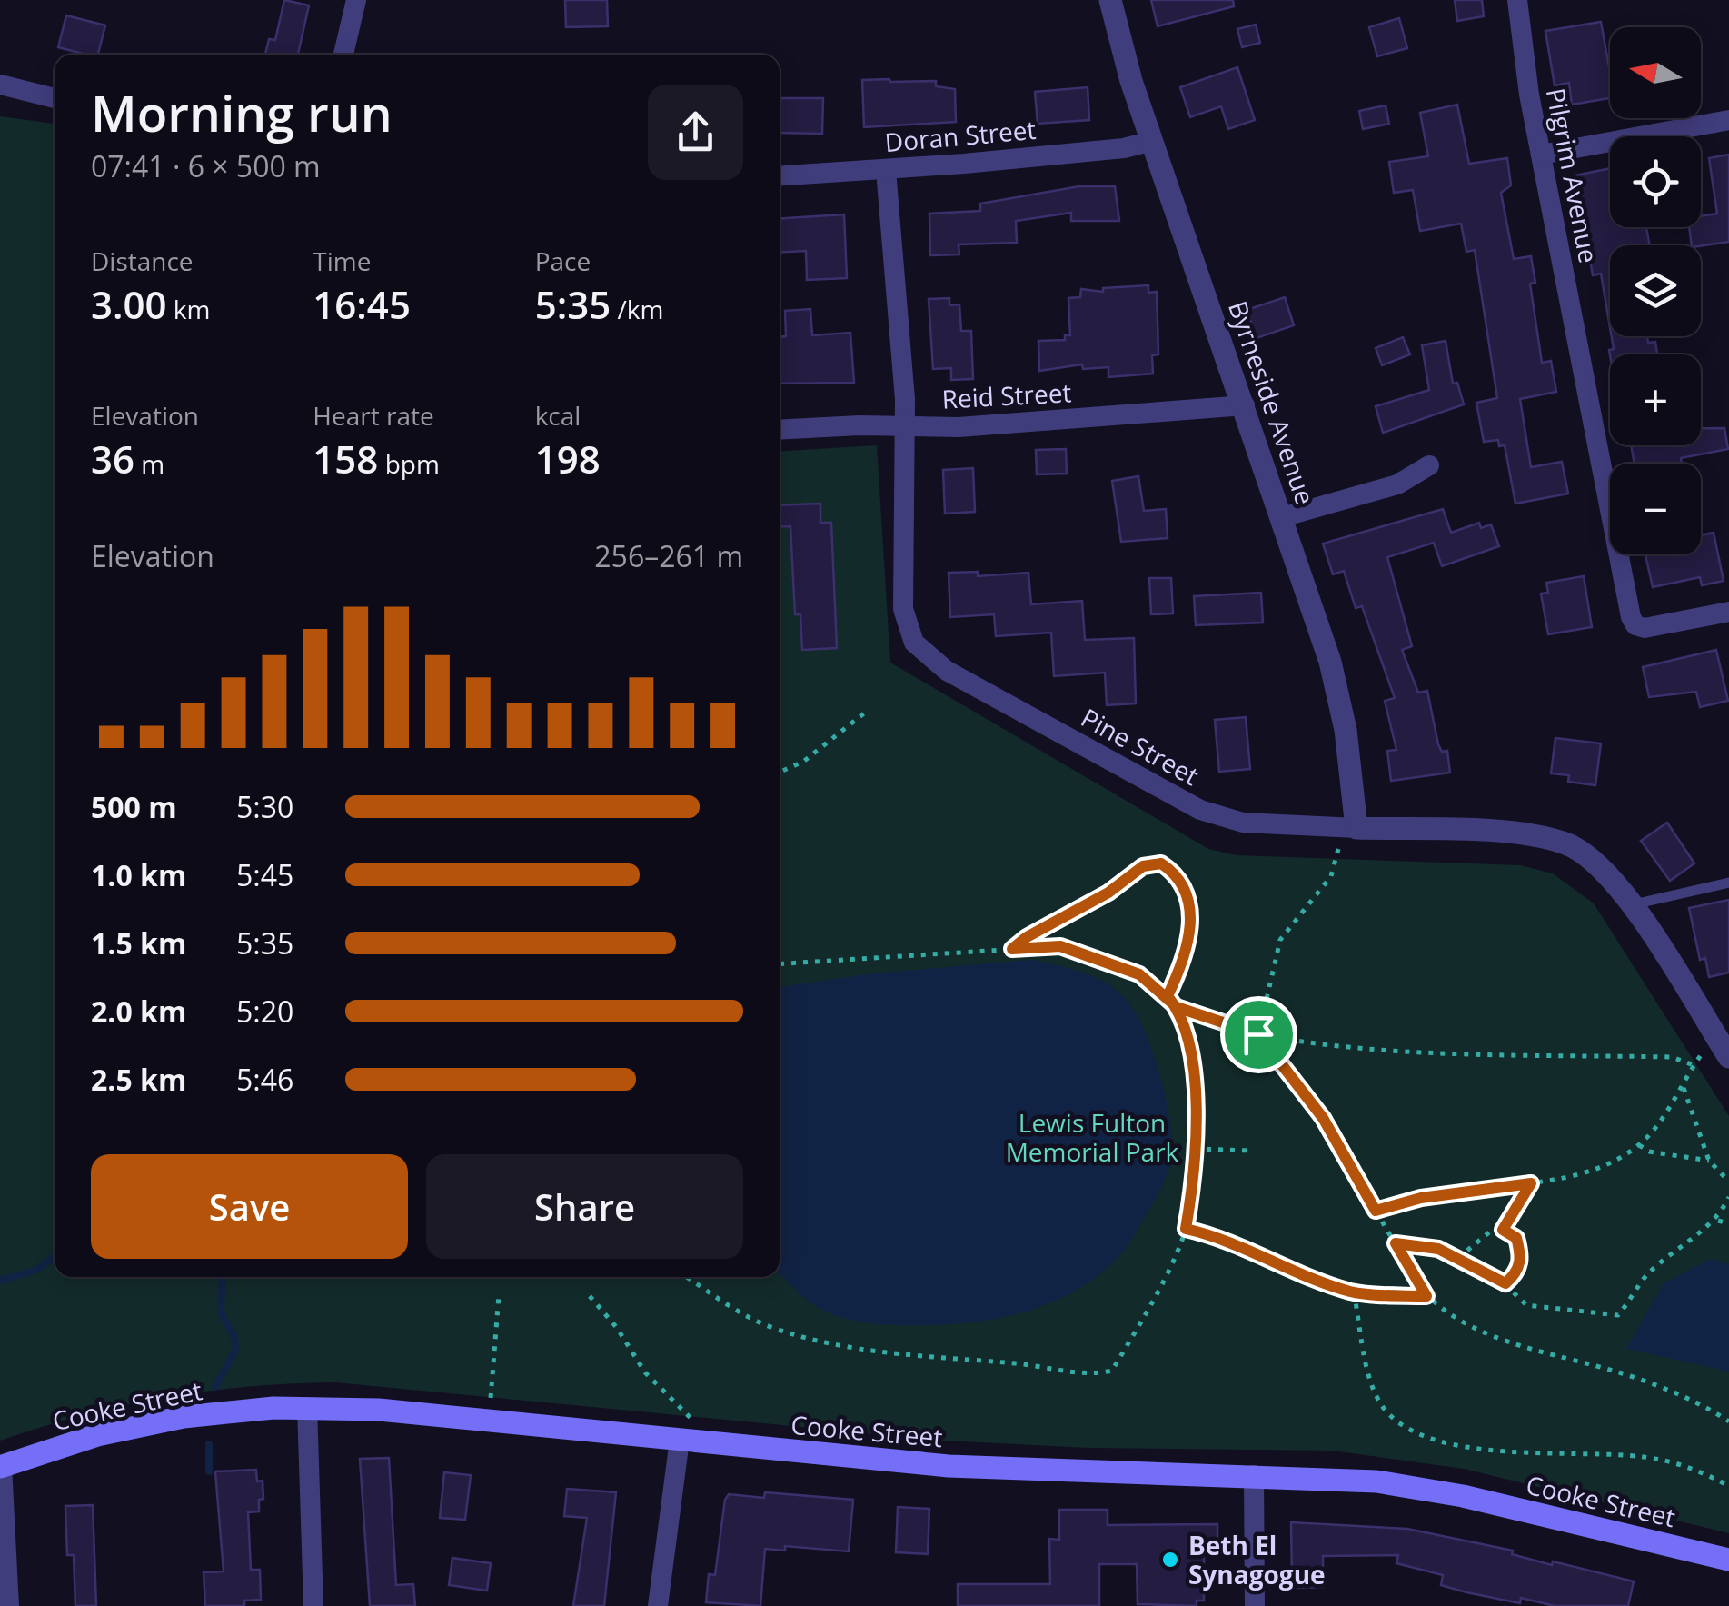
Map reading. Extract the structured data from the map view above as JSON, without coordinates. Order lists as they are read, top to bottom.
{
  "streets": {
    "main road": ["Cooke Street"],
    "street": [
      "Doran Street",
      "Pilgrim Avenue",
      "Reid Street",
      "Byrneside Avenue",
      "Pine Street"
    ]
  },
  "crossings": [
    ["Doran Street", "Byrneside Avenue"],
    ["Doran Street", "Pine Street"],
    ["Reid Street", "Byrneside Avenue"],
    ["Reid Street", "Pine Street"],
    ["Byrneside Avenue", "Pine Street"]
  ],
  "parks": ["Lewis Fulton Memorial Park"],
  "places": ["Beth El Synagogue"],
  "north": "left",
  "page": {
    "map_buttons": ["+", "−"],
    "heading": ["Morning run", "07:41 · 6 × 500 m"],
    "stats": [
      ["Distance", "3.00 km"],
      ["Time", "16:45"],
      ["Pace", "5:35 /km"],
      ["Elevation", "36 m"],
      ["Heart rate", "158 bpm"],
      ["kcal", "198"]
    ],
    "chart": ["Elevation", "256–261 m"],
    "list": [
      {
        "name": "500 m",
        "note": "5:30"
      },
      {
        "name": "1.0 km",
        "note": "5:45"
      },
      {
        "name": "1.5 km",
        "note": "5:35"
      },
      {
        "name": "2.0 km",
        "note": "5:20"
      },
      {
        "name": "2.5 km",
        "note": "5:46"
      }
    ],
    "buttons": ["Save", "Share"]
  }
}
